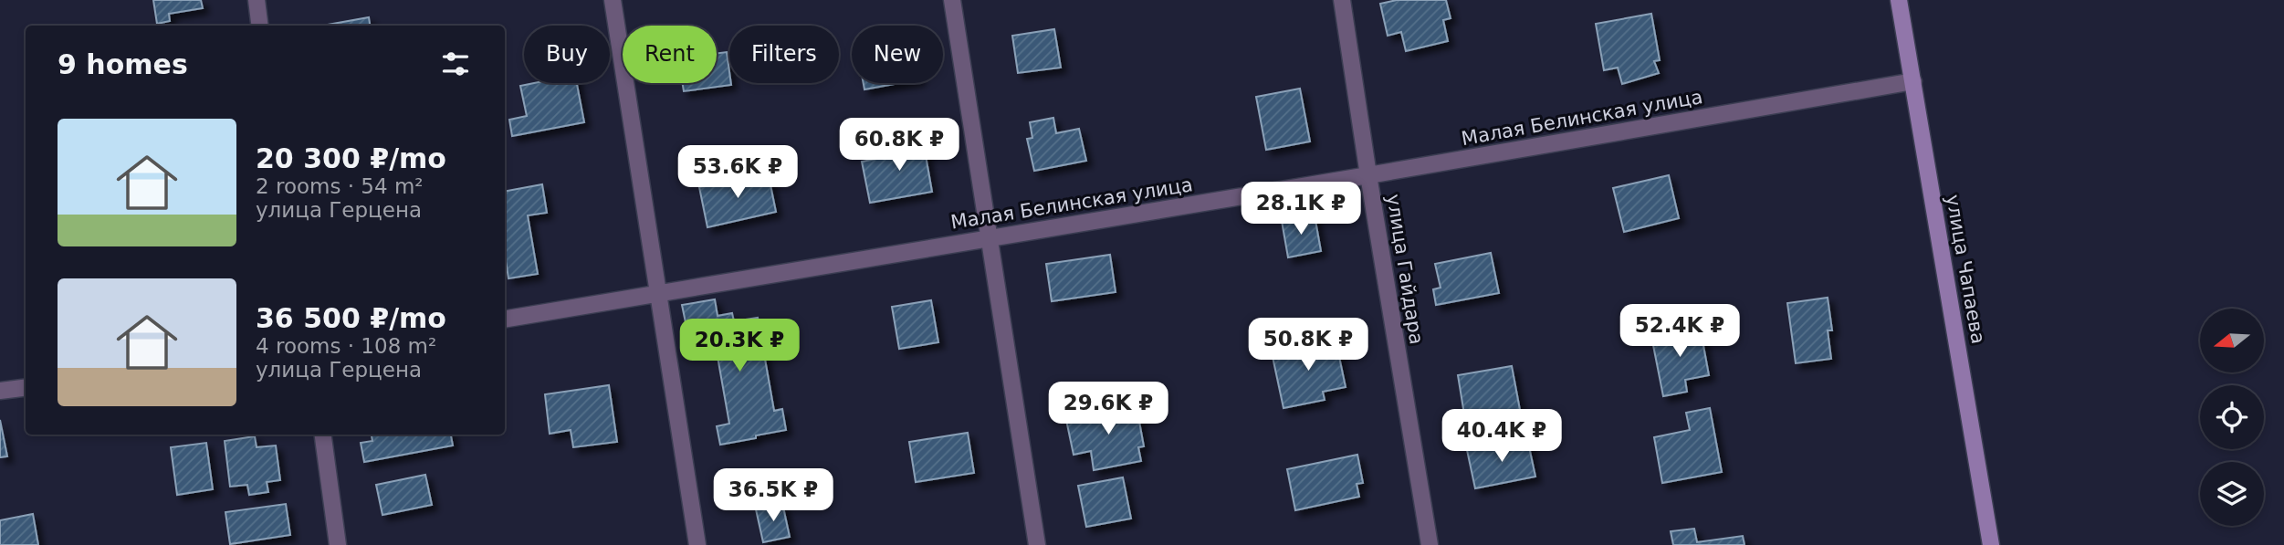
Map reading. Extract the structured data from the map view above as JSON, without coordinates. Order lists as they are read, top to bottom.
{
  "streets": {
    "street": ["Малая Белинская улица", "улица Гайдара", "улица Чапаева"]
  },
  "crossings": [
    ["Малая Белинская улица", "улица Гайдара"],
    ["Малая Белинская улица", "улица Чапаева"]
  ],
  "north": "left",
  "page": {
    "chip": [
      "Buy",
      "Rent",
      "Filters",
      "New"
    ],
    "heading": "9 homes",
    "list": [
      {
        "name": "20 300 ₽/mo",
        "note": "2 rooms · 54 m² · улица Герцена"
      },
      {
        "name": "36 500 ₽/mo",
        "note": "4 rooms · 108 m² · улица Герцена"
      }
    ],
    "price": [
      "60.8K ₽",
      "53.6K ₽",
      "28.1K ₽",
      "52.4K ₽",
      "50.8K ₽",
      "20.3K ₽",
      "29.6K ₽",
      "40.4K ₽",
      "36.5K ₽"
    ]
  }
}
